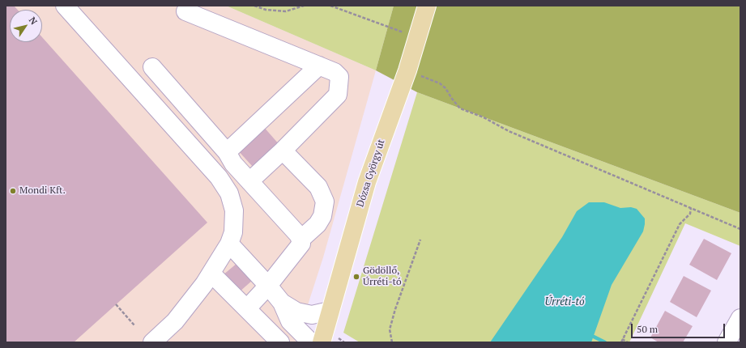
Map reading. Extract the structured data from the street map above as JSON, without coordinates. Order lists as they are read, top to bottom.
{
  "streets": {
    "main road": ["Dózsa György út"]
  },
  "water": ["Úrréti-tó"],
  "places": ["Mondi Kft.", "Gödöllő, Úrréti-tó"],
  "scale_bar": "50 m",
  "north": "top right"
}
